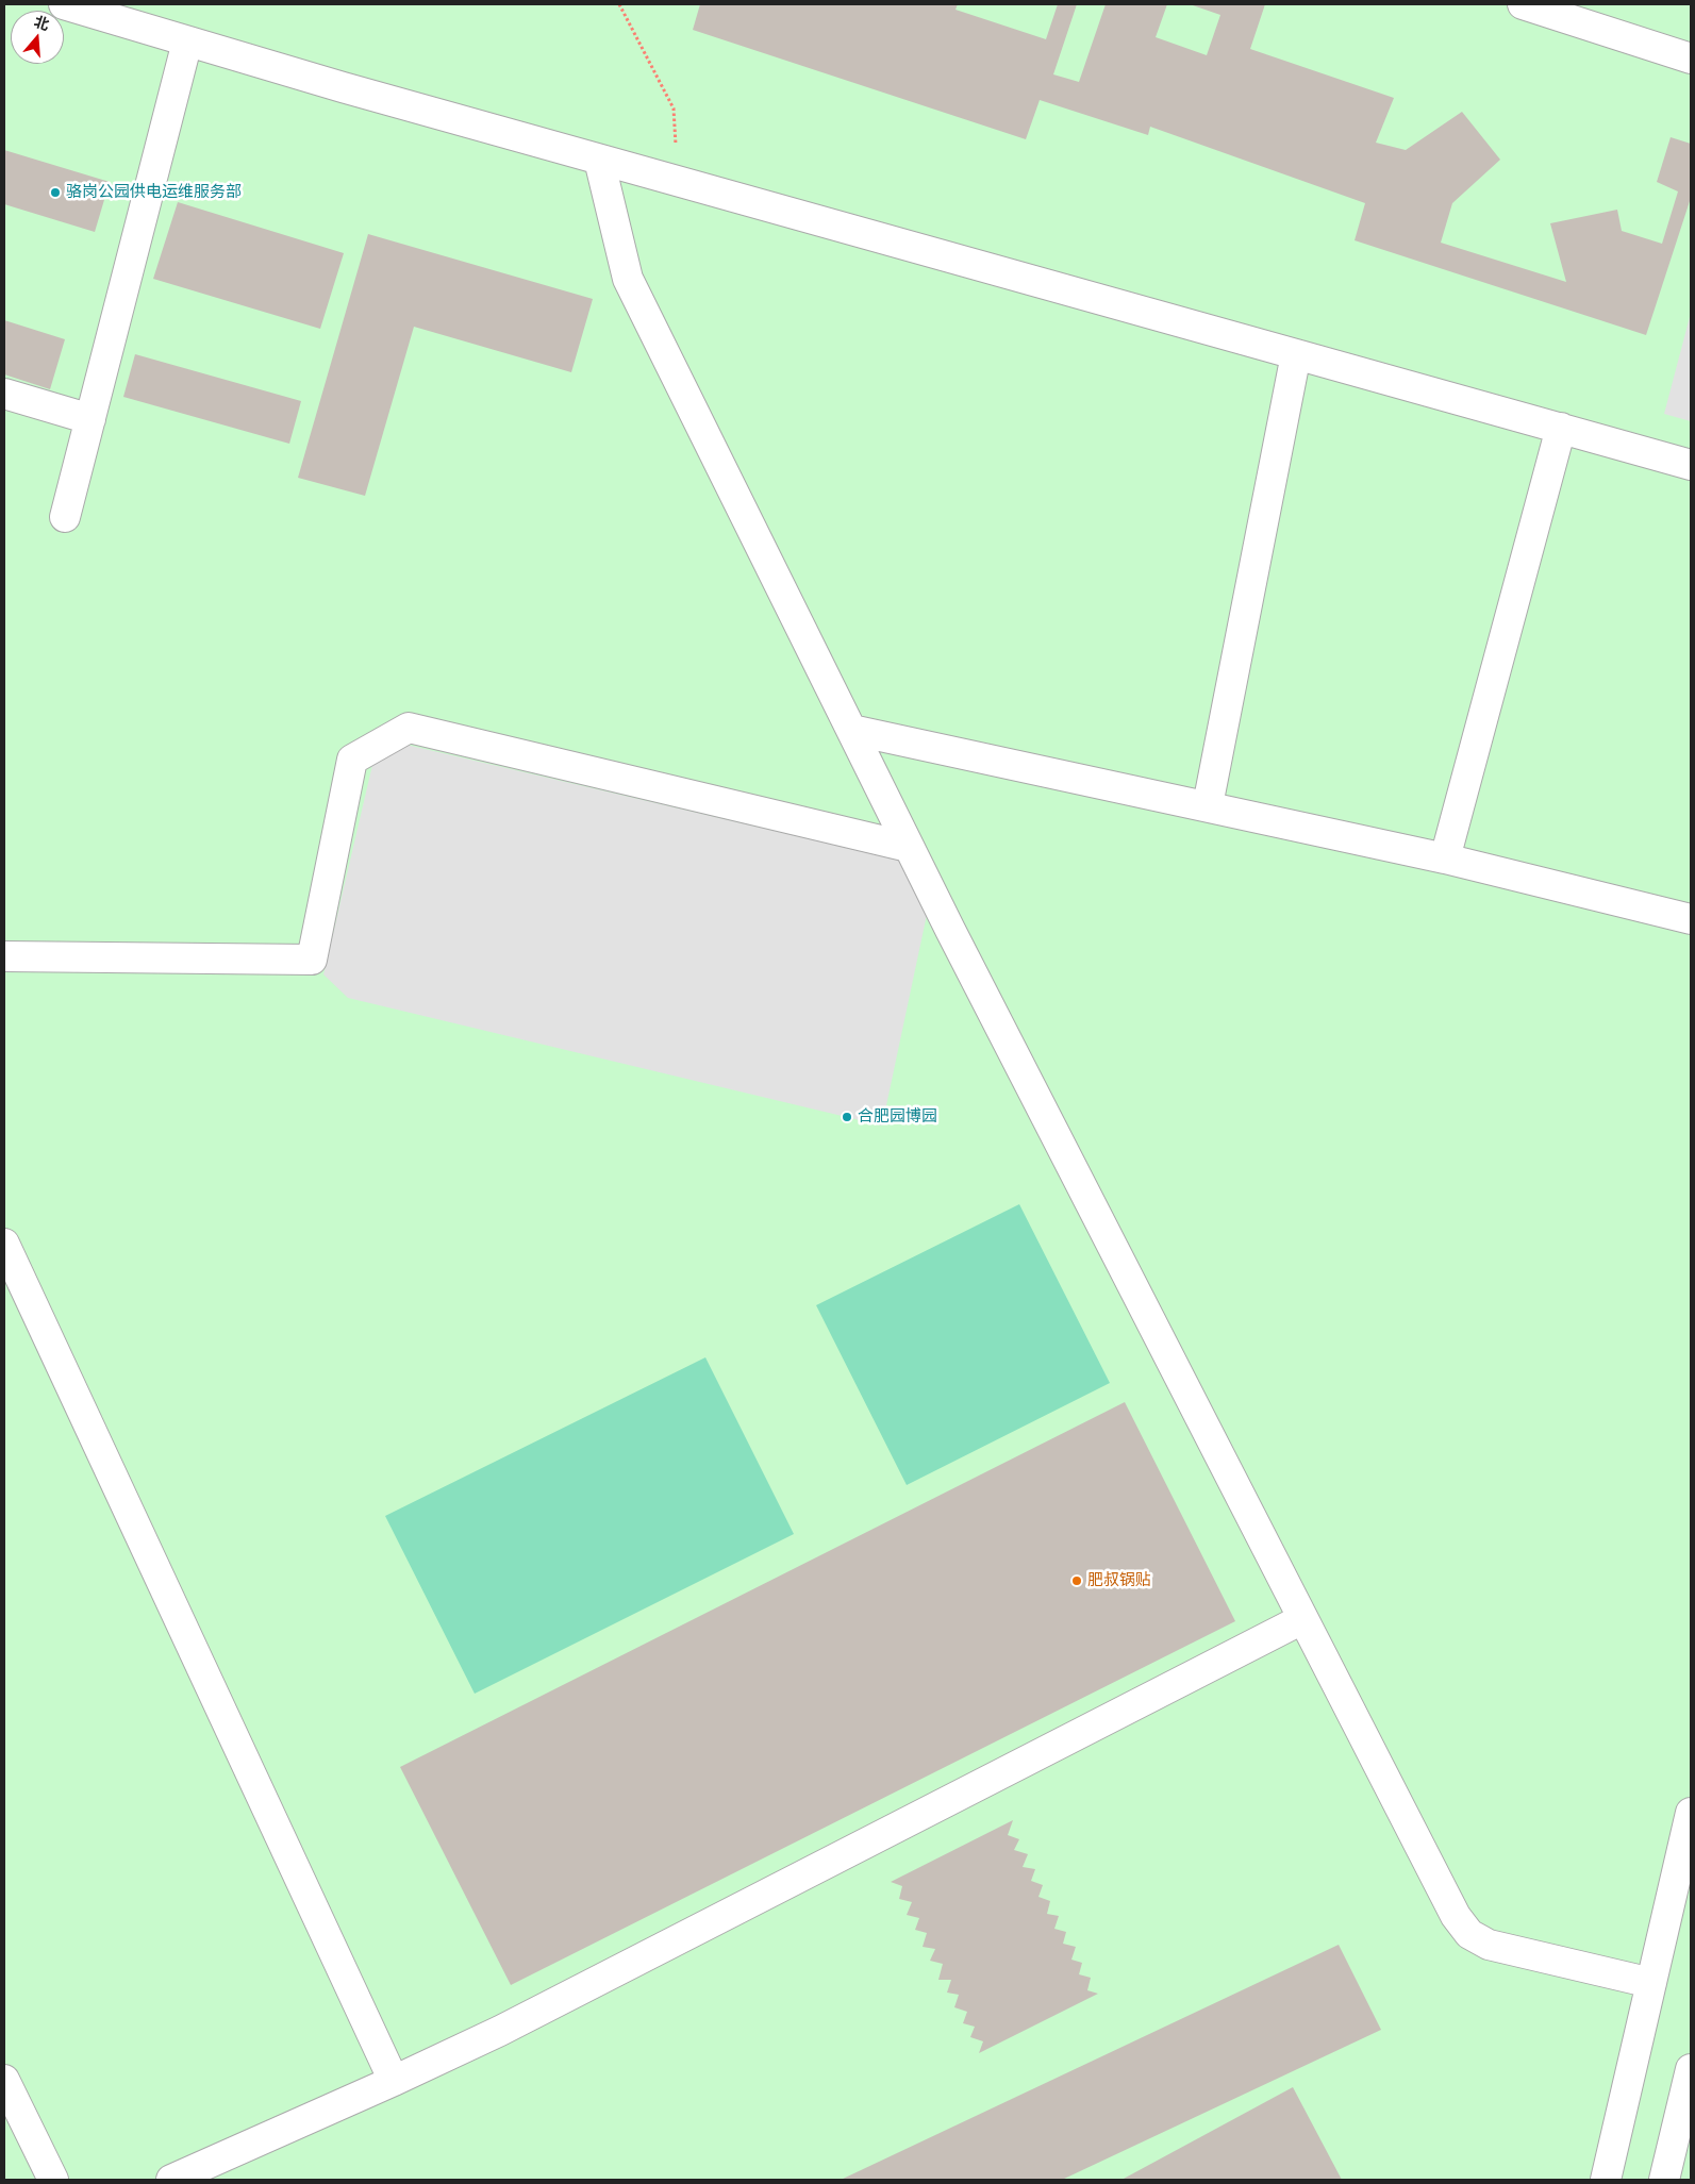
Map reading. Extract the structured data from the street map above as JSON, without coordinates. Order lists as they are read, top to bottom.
{
  "places": ["骆岗公园供电运维服务部", "合肥园博园", "肥叔锅贴"],
  "north": "top"
}
